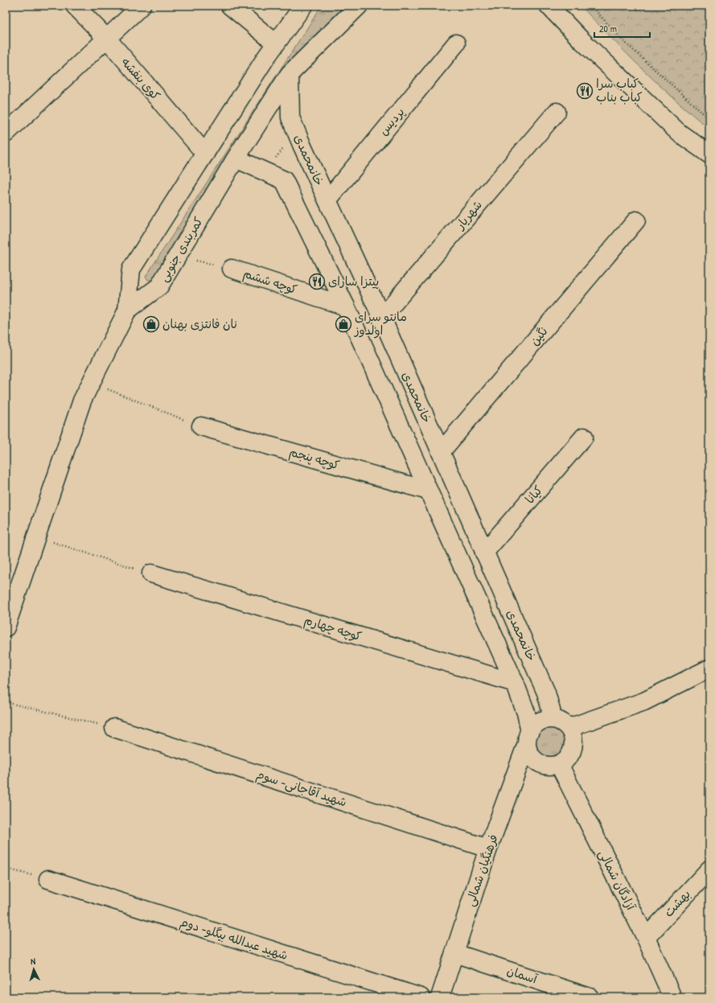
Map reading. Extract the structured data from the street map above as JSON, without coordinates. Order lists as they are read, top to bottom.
{
  "streets": {
    "main road": [
      "کوی بنفشه",
      "پردیس",
      "خانمحمدی",
      "شهریار",
      "کمربندی جنوبی",
      "کوچه ششم",
      "نگین",
      "کوچه پنجم",
      "کیانا",
      "کوچه چهارم",
      "شهید آقاجانی- سوم",
      "فرهنگیان شمالی",
      "آزادگان شمالی",
      "بهشت",
      "شهید عبدالله بیگلو- دوم",
      "آسمان"
    ]
  },
  "crossings": [
    ["پردیس", "خانمحمدی"],
    ["خانمحمدی", "شهریار"],
    ["خانمحمدی", "کمربندی جنوبی"],
    ["خانمحمدی", "نگین"],
    ["خانمحمدی", "کیانا"],
    ["خانمحمدی", "فرهنگیان شمالی"],
    ["خانمحمدی", "آزادگان شمالی"],
    ["شهید آقاجانی- سوم", "فرهنگیان شمالی"],
    ["فرهنگیان شمالی", "آزادگان شمالی"],
    ["فرهنگیان شمالی", "آسمان"],
    ["آزادگان شمالی", "بهشت"]
  ],
  "places": {
    "restaurant": ["کباب سرا . کباب بناب", "پیتزا سارای"],
    "shop": ["نان فانتزی بهنان", "مانتو سرای اولدوز"]
  },
  "scale_bar": "20 m",
  "north": "top"
}
